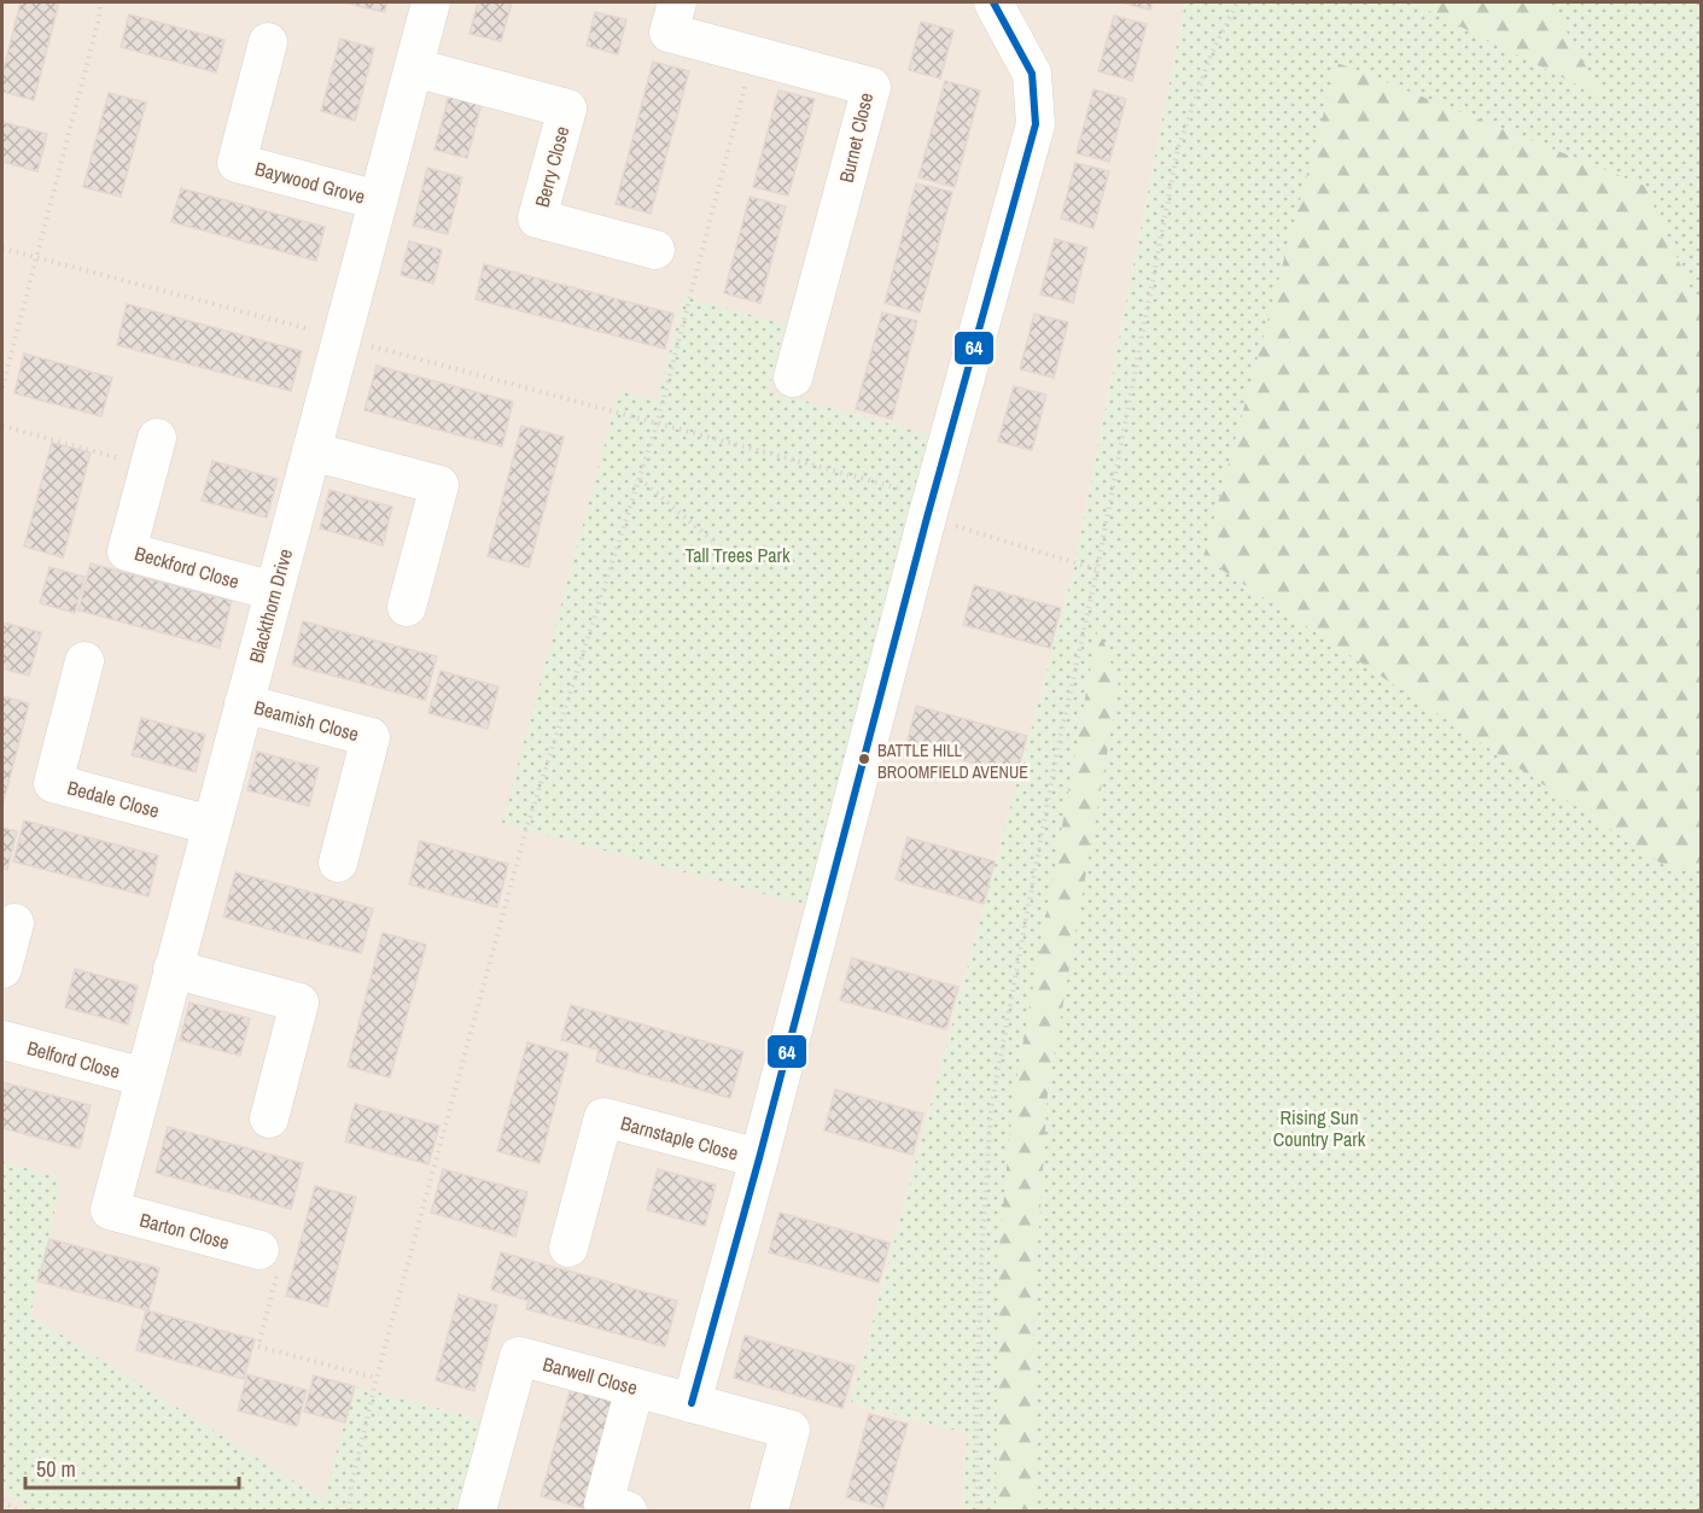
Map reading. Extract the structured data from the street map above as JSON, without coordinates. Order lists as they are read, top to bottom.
{
  "streets": {
    "street": [
      "Burnet Close",
      "Berry Close",
      "Baywood Grove",
      "Beckford Close",
      "Blackthorn Drive",
      "Beamish Close",
      "Bedale Close",
      "Belford Close",
      "Barnstaple Close",
      "Barton Close",
      "Barwell Close"
    ]
  },
  "crossings": [
    ["Berry Close", "Blackthorn Drive"],
    ["Baywood Grove", "Blackthorn Drive"],
    ["Beckford Close", "Blackthorn Drive"],
    ["Blackthorn Drive", "Beamish Close"],
    ["Blackthorn Drive", "Bedale Close"],
    ["Blackthorn Drive", "Belford Close"],
    ["Blackthorn Drive", "Barton Close"]
  ],
  "parks": ["Tall Trees Park", "Rising Sun Country Park"],
  "places": ["BATTLE HILL BROOMFIELD AVENUE"],
  "lines": ["transit line 64"],
  "scale_bar": "50 m"
}
